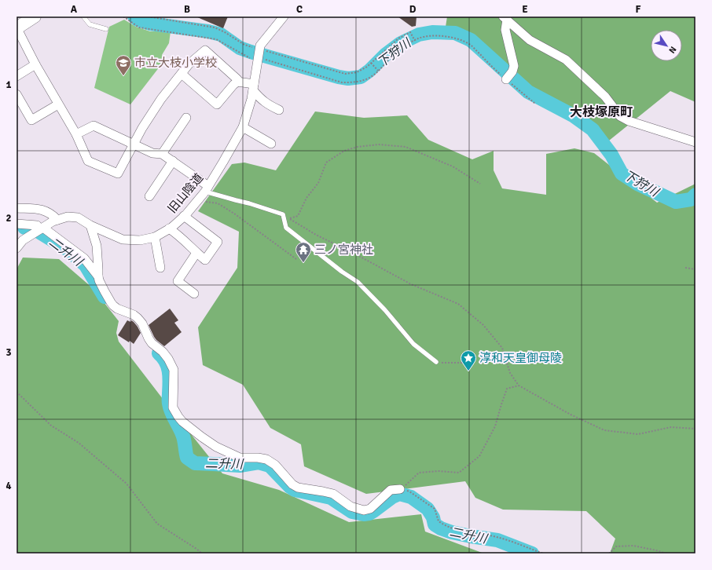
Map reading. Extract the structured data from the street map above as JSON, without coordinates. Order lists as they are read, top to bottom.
{
  "streets": {
    "street": ["旧山陰道"]
  },
  "districts": ["大枝塚原町"],
  "water": ["下狩川", "二升川"],
  "places": {
    "school or university": ["市立大枝小学校"],
    "temple": ["三ノ宮神社"],
    "place": ["淳和天皇御母陵"]
  },
  "north": "bottom right",
  "grid": {
    "columns": [
      "A",
      "B",
      "C",
      "D",
      "E",
      "F"
    ],
    "rows": [
      "1",
      "2",
      "3",
      "4"
    ]
  }
}
